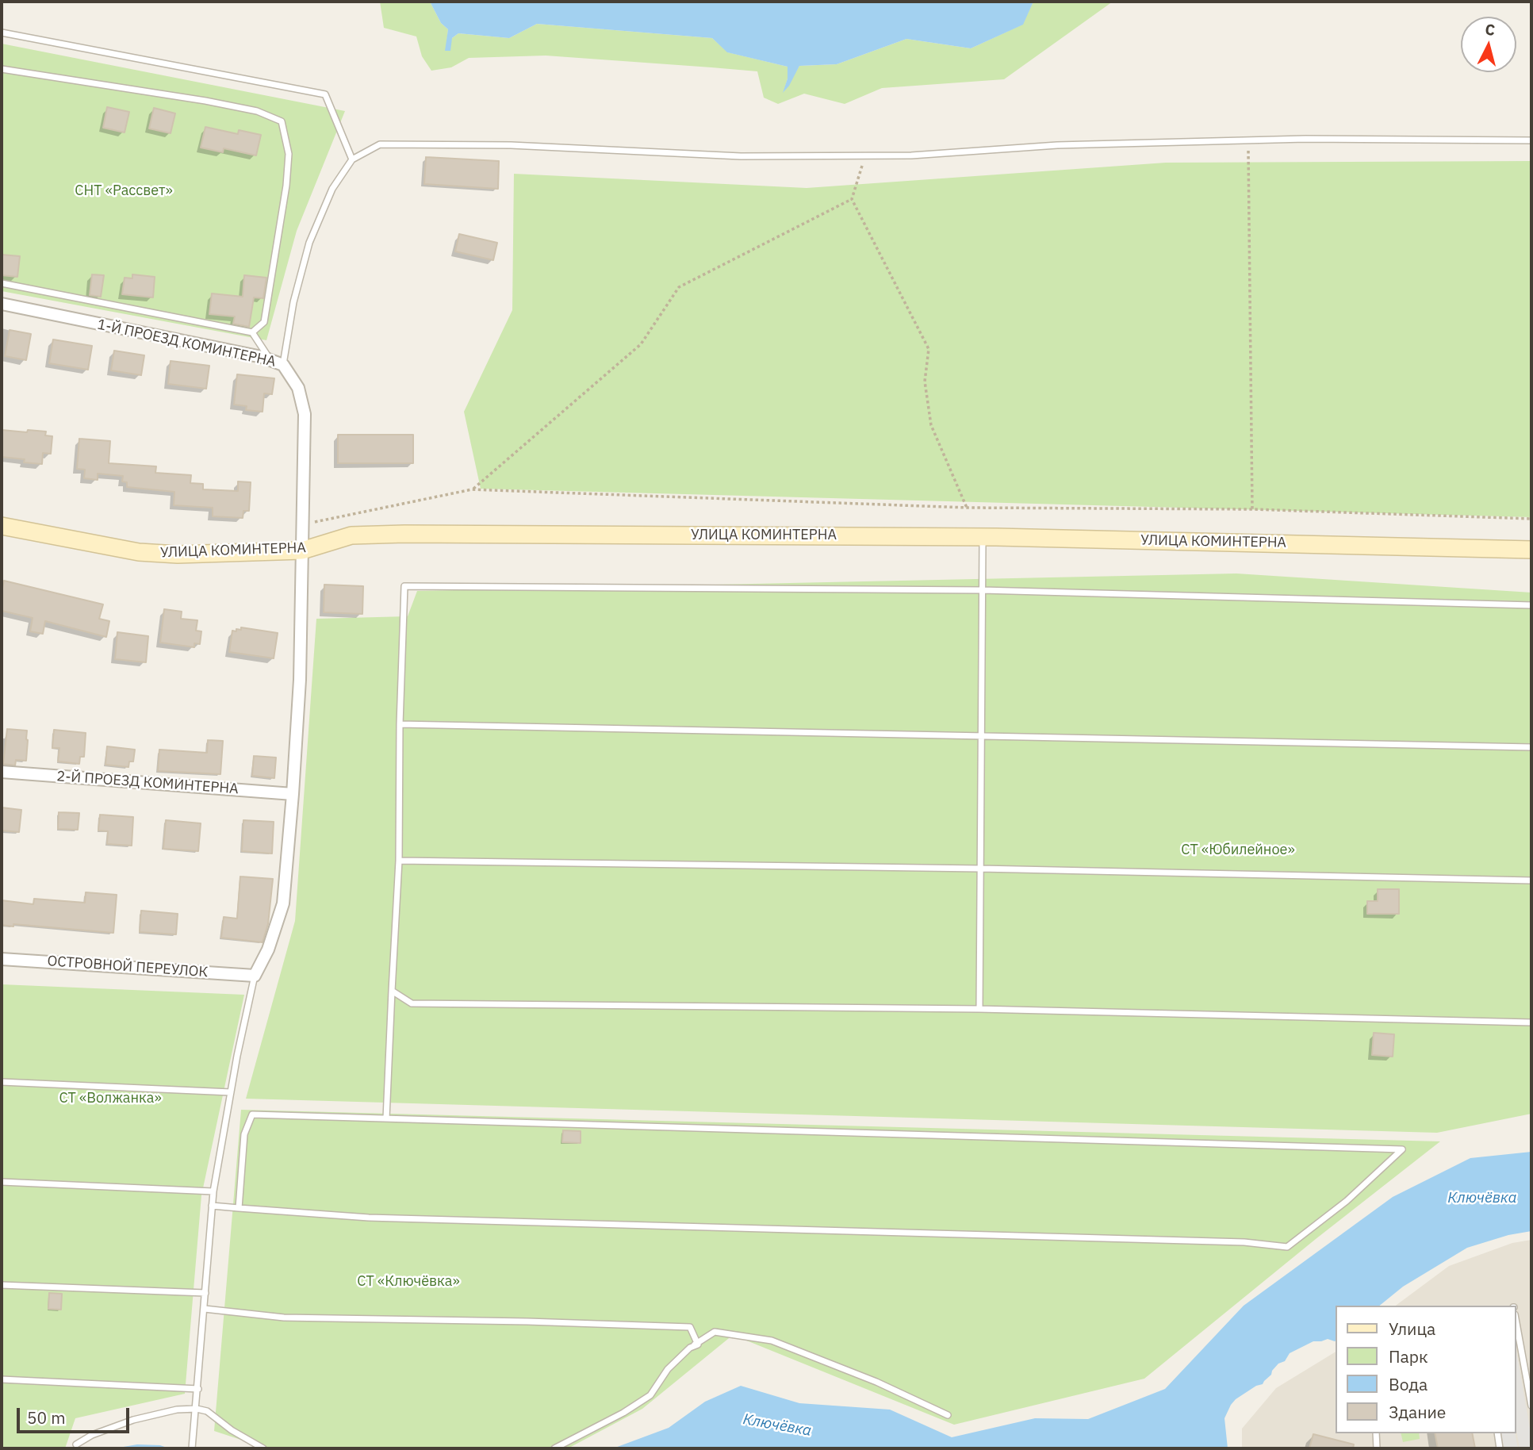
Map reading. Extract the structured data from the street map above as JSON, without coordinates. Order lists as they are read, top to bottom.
{
  "streets": {
    "street": [
      "1-Й ПРОЕЗД КОМИНТЕРНА",
      "УЛИЦА КОМИНТЕРНА",
      "2-Й ПРОЕЗД КОМИНТЕРНА",
      "ОСТРОВНОЙ ПЕРЕУЛОК"
    ]
  },
  "crossings": [
    ["1-Й ПРОЕЗД КОМИНТЕРНА", "УЛИЦА КОМИНТЕРНА"],
    ["1-Й ПРОЕЗД КОМИНТЕРНА", "2-Й ПРОЕЗД КОМИНТЕРНА"],
    ["1-Й ПРОЕЗД КОМИНТЕРНА", "ОСТРОВНОЙ ПЕРЕУЛОК"]
  ],
  "water": ["Ключёвка"],
  "parks": [
    "СНТ «Рассвет»",
    "СТ «Юбилейное»",
    "СТ «Волжанка»",
    "СТ «Ключёвка»"
  ],
  "legend": [
    "Улица",
    "Парк",
    "Вода",
    "Здание"
  ],
  "scale_bar": "50 m",
  "north": "top"
}
